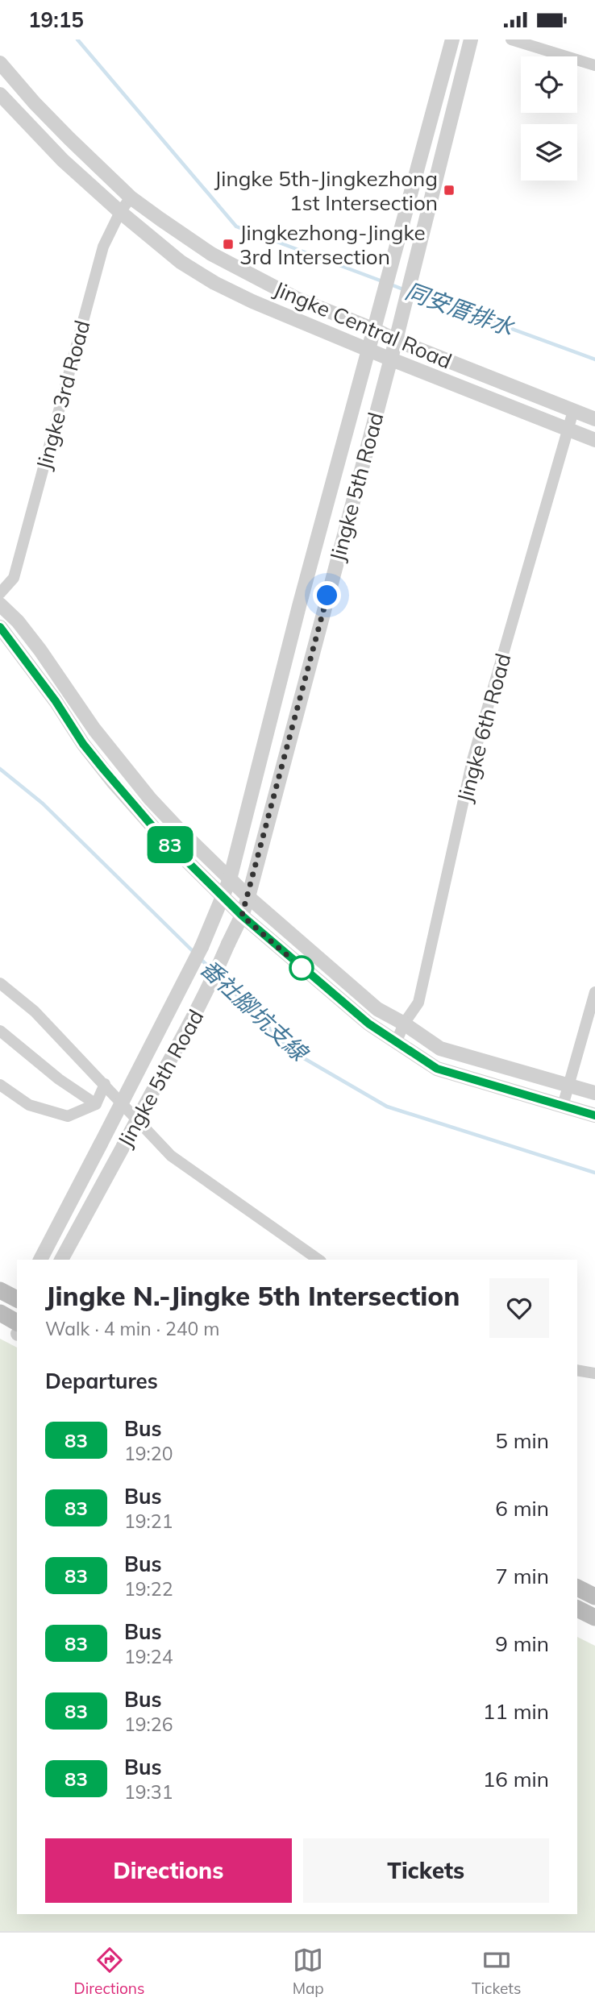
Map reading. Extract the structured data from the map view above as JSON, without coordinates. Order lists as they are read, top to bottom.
{
  "streets": {
    "street": [
      "Jingke Central Road",
      "Jingke 3rd Road",
      "Jingke 5th Road",
      "Jingke 6th Road"
    ]
  },
  "crossings": [
    ["Jingke Central Road", "Jingke 3rd Road"],
    ["Jingke Central Road", "Jingke 5th Road"],
    ["Jingke Central Road", "Jingke 6th Road"]
  ],
  "water": ["同安厝排水", "番社腳坑支線"],
  "places": {
    "transit": ["Jingke 5th-Jingkezhong 1st Intersection", "Jingkezhong-Jingke 3rd Intersection"]
  },
  "lines": ["bus line 83"],
  "page": {
    "status": "19:15",
    "on_map": "83",
    "heading": [
      ["Jingke N.-Jingke 5th Intersection", "Walk · 4 min · 240 m"],
      "Departures"
    ],
    "list": [
      {
        "mark": "83",
        "name": "Bus",
        "note": "19:20",
        "value": "5 min"
      },
      {
        "mark": "83",
        "name": "Bus",
        "note": "19:21",
        "value": "6 min"
      },
      {
        "mark": "83",
        "name": "Bus",
        "note": "19:22",
        "value": "7 min"
      },
      {
        "mark": "83",
        "name": "Bus",
        "note": "19:24",
        "value": "9 min"
      },
      {
        "mark": "83",
        "name": "Bus",
        "note": "19:26",
        "value": "11 min"
      },
      {
        "mark": "83",
        "name": "Bus",
        "note": "19:31",
        "value": "16 min"
      }
    ],
    "buttons": ["Directions", "Tickets"],
    "tabs": ["Directions", "Map", "Tickets"]
  }
}
